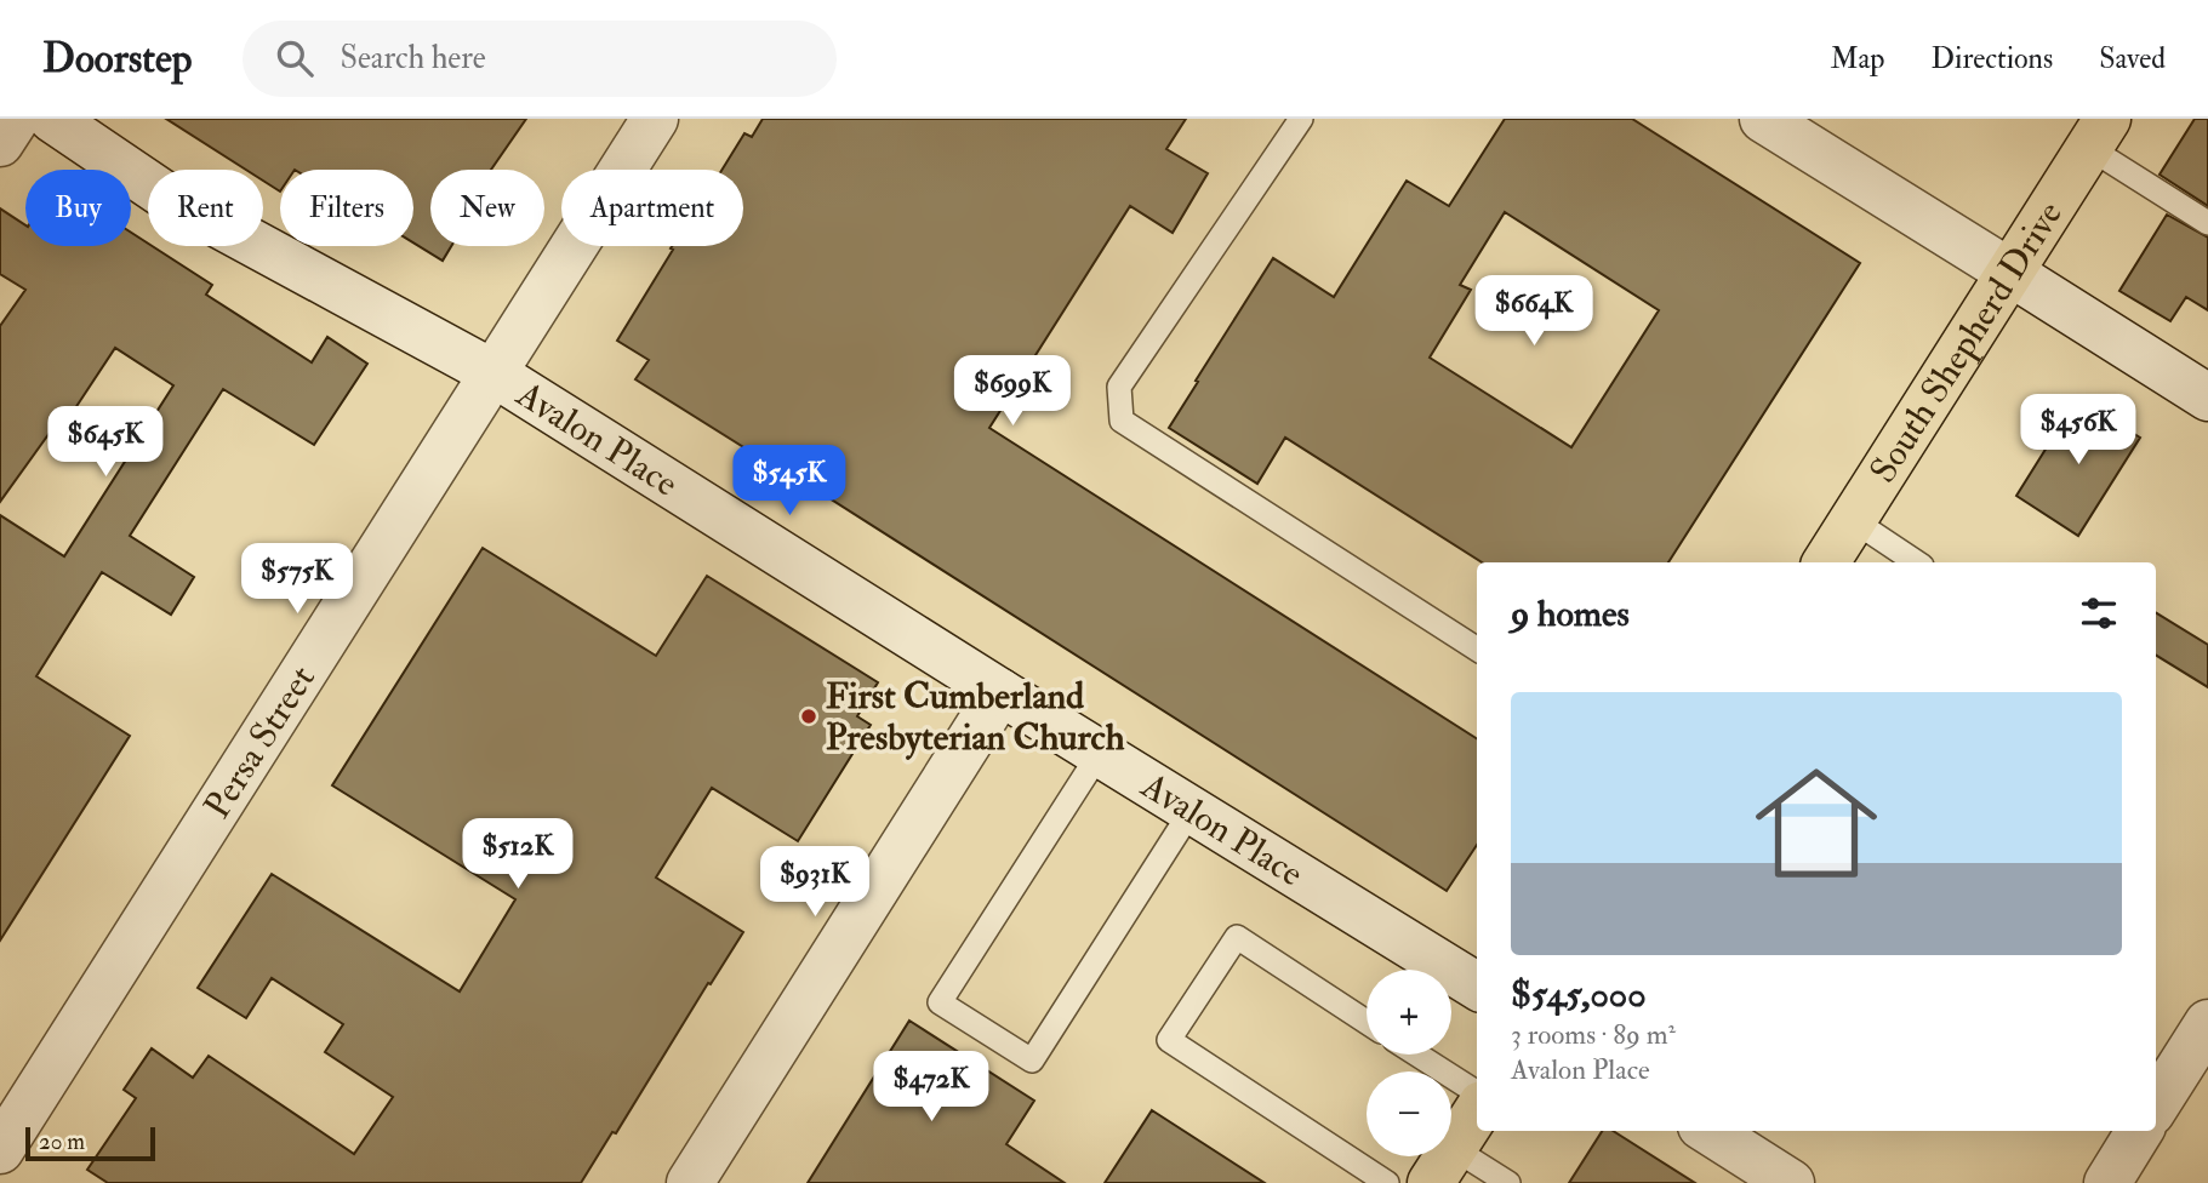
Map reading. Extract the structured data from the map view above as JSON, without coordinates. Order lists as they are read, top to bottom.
{
  "streets": {
    "main road": ["South Shepherd Drive"],
    "street": ["Avalon Place", "Persa Street"]
  },
  "crossings": [
    ["Avalon Place", "Persa Street"]
  ],
  "places": ["First Cumberland Presbyterian Church"],
  "scale_bar": "20 m",
  "page": {
    "header": "Doorstep",
    "search": "Search here",
    "nav": ["Map", "Directions", "Saved"],
    "chip": [
      "Buy",
      "Rent",
      "Filters",
      "New",
      "Apartment"
    ],
    "price": [
      "$664K",
      "$699K",
      "$456K",
      "$645K",
      "$545K",
      "$575K",
      "$512K",
      "$931K",
      "$472K"
    ],
    "heading": "9 homes",
    "list": [
      {
        "name": "$545,000",
        "note": "3 rooms · 89 m² · Avalon Place"
      }
    ],
    "map_buttons": ["+", "−"],
    "scale": "20 m"
  }
}
